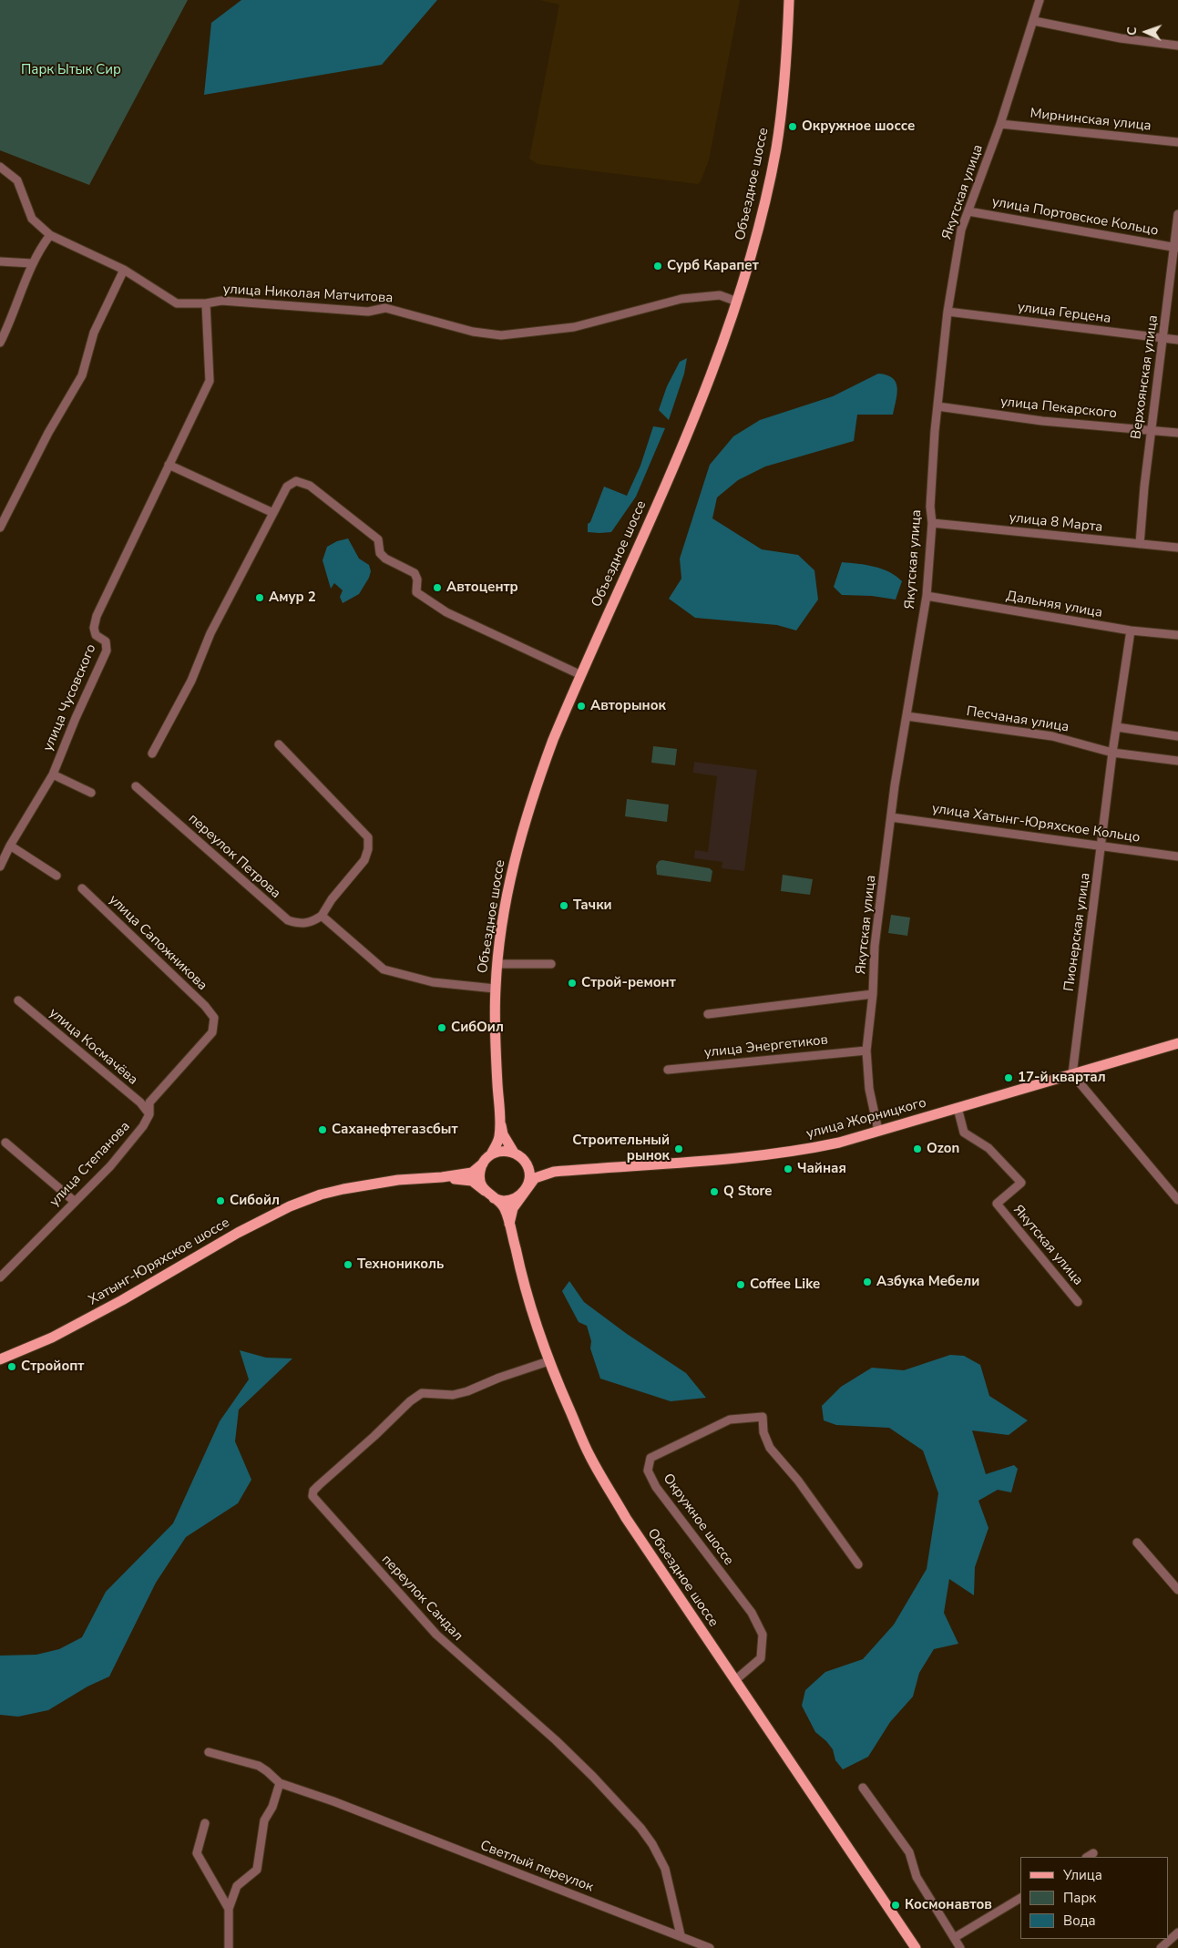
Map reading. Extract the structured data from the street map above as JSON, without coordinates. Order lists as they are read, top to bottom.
{
  "streets": {
    "main road": ["Объездное шоссе", "улица Жорницкого", "Хатынг-Юряхское шоссе"],
    "street": [
      "Мирнинская улица",
      "Якутская улица",
      "улица Портовское Кольцо",
      "улица Николая Матчитова",
      "улица Герцена",
      "Верхоянская улица",
      "улица Пекарского",
      "улица 8 Марта",
      "Дальняя улица",
      "улица Чусовского",
      "Песчаная улица",
      "улица Хатынг-Юряхское Кольцо",
      "переулок Петрова",
      "Пионерская улица",
      "улица Сапожникова",
      "улица Космачёва",
      "улица Энергетиков",
      "улица Степанова",
      "Окружное шоссе",
      "переулок Сандал",
      "Светлый переулок"
    ]
  },
  "crossings": [
    ["Мирнинская улица", "Якутская улица"],
    ["Объездное шоссе", "улица Николая Матчитова"],
    ["Объездное шоссе", "улица Жорницкого"],
    ["Объездное шоссе", "Хатынг-Юряхское шоссе"],
    ["Объездное шоссе", "Окружное шоссе"],
    ["Объездное шоссе", "переулок Сандал"],
    ["Якутская улица", "улица Портовское Кольцо"],
    ["Якутская улица", "улица Герцена"],
    ["Якутская улица", "улица Пекарского"],
    ["Якутская улица", "улица 8 Марта"],
    ["Якутская улица", "Дальняя улица"],
    ["Якутская улица", "Песчаная улица"],
    ["Якутская улица", "улица Хатынг-Юряхское Кольцо"],
    ["Якутская улица", "улица Энергетиков"],
    ["Якутская улица", "улица Жорницкого"],
    ["улица Портовское Кольцо", "Верхоянская улица"],
    ["улица Николая Матчитова", "улица Чусовского"],
    ["улица Герцена", "Верхоянская улица"],
    ["Верхоянская улица", "улица Пекарского"],
    ["Верхоянская улица", "улица 8 Марта"],
    ["Дальняя улица", "Пионерская улица"],
    ["Песчаная улица", "Пионерская улица"],
    ["улица Хатынг-Юряхское Кольцо", "Пионерская улица"],
    ["Пионерская улица", "улица Жорницкого"],
    ["улица Сапожникова", "улица Степанова"],
    ["улица Космачёва", "улица Степанова"],
    ["улица Жорницкого", "Хатынг-Юряхское шоссе"],
    ["переулок Сандал", "Светлый переулок"]
  ],
  "parks": ["Парк Ытык Сир"],
  "places": [
    "Окружное шоссе",
    "Сурб Карапет",
    "Автоцентр",
    "Амур 2",
    "Авторынок",
    "Тачки",
    "Строй-ремонт",
    "СибОил",
    "17-й квартал",
    "Саханефтегазсбыт",
    "Строительный рынок",
    "Ozon",
    "Чайная",
    "Q Store",
    "Сибойл",
    "Технониколь",
    "Азбука Мебели",
    "Coffee Like",
    "Стройопт",
    "Космонавтов"
  ],
  "legend": ["Улица", "Парк", "Вода"],
  "north": "left"
}
